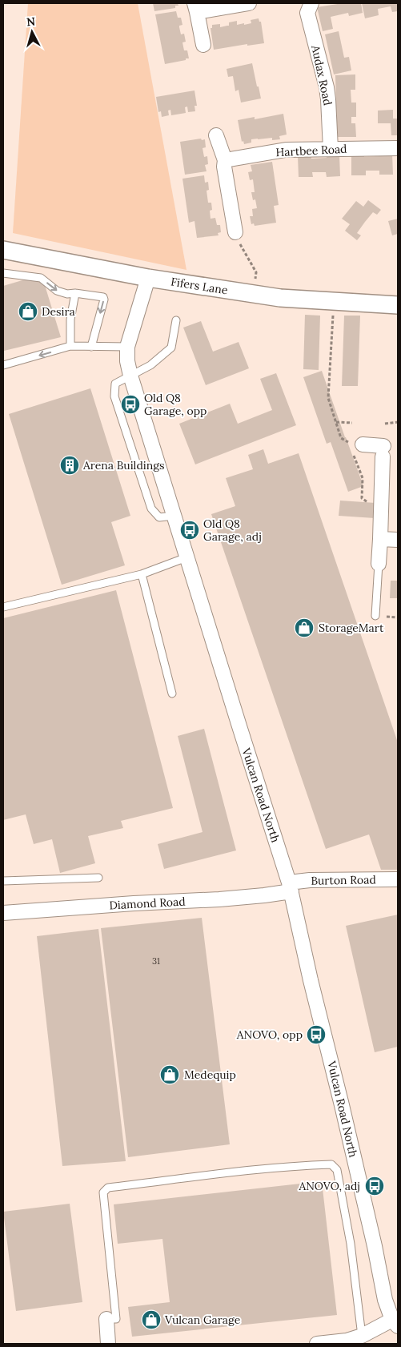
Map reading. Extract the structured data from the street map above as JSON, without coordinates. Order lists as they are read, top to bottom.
{
  "streets": {
    "street": [
      "Audax Road",
      "Hartbee Road",
      "Fifers Lane",
      "Vulcan Road North",
      "Burton Road",
      "Diamond Road"
    ]
  },
  "crossings": [
    ["Audax Road", "Hartbee Road"],
    ["Fifers Lane", "Vulcan Road North"],
    ["Vulcan Road North", "Burton Road"],
    ["Vulcan Road North", "Diamond Road"],
    ["Burton Road", "Diamond Road"]
  ],
  "places": {
    "shop": [
      "Desira",
      "StorageMart",
      "Medequip",
      "Vulcan Garage"
    ],
    "bus stop": [
      "Old Q8 Garage, opp",
      "Old Q8 Garage, adj",
      "ANOVO, opp",
      "ANOVO, adj"
    ],
    "building": ["Arena Buildings"]
  },
  "house_numbers": ["31"],
  "north": "top"
}
